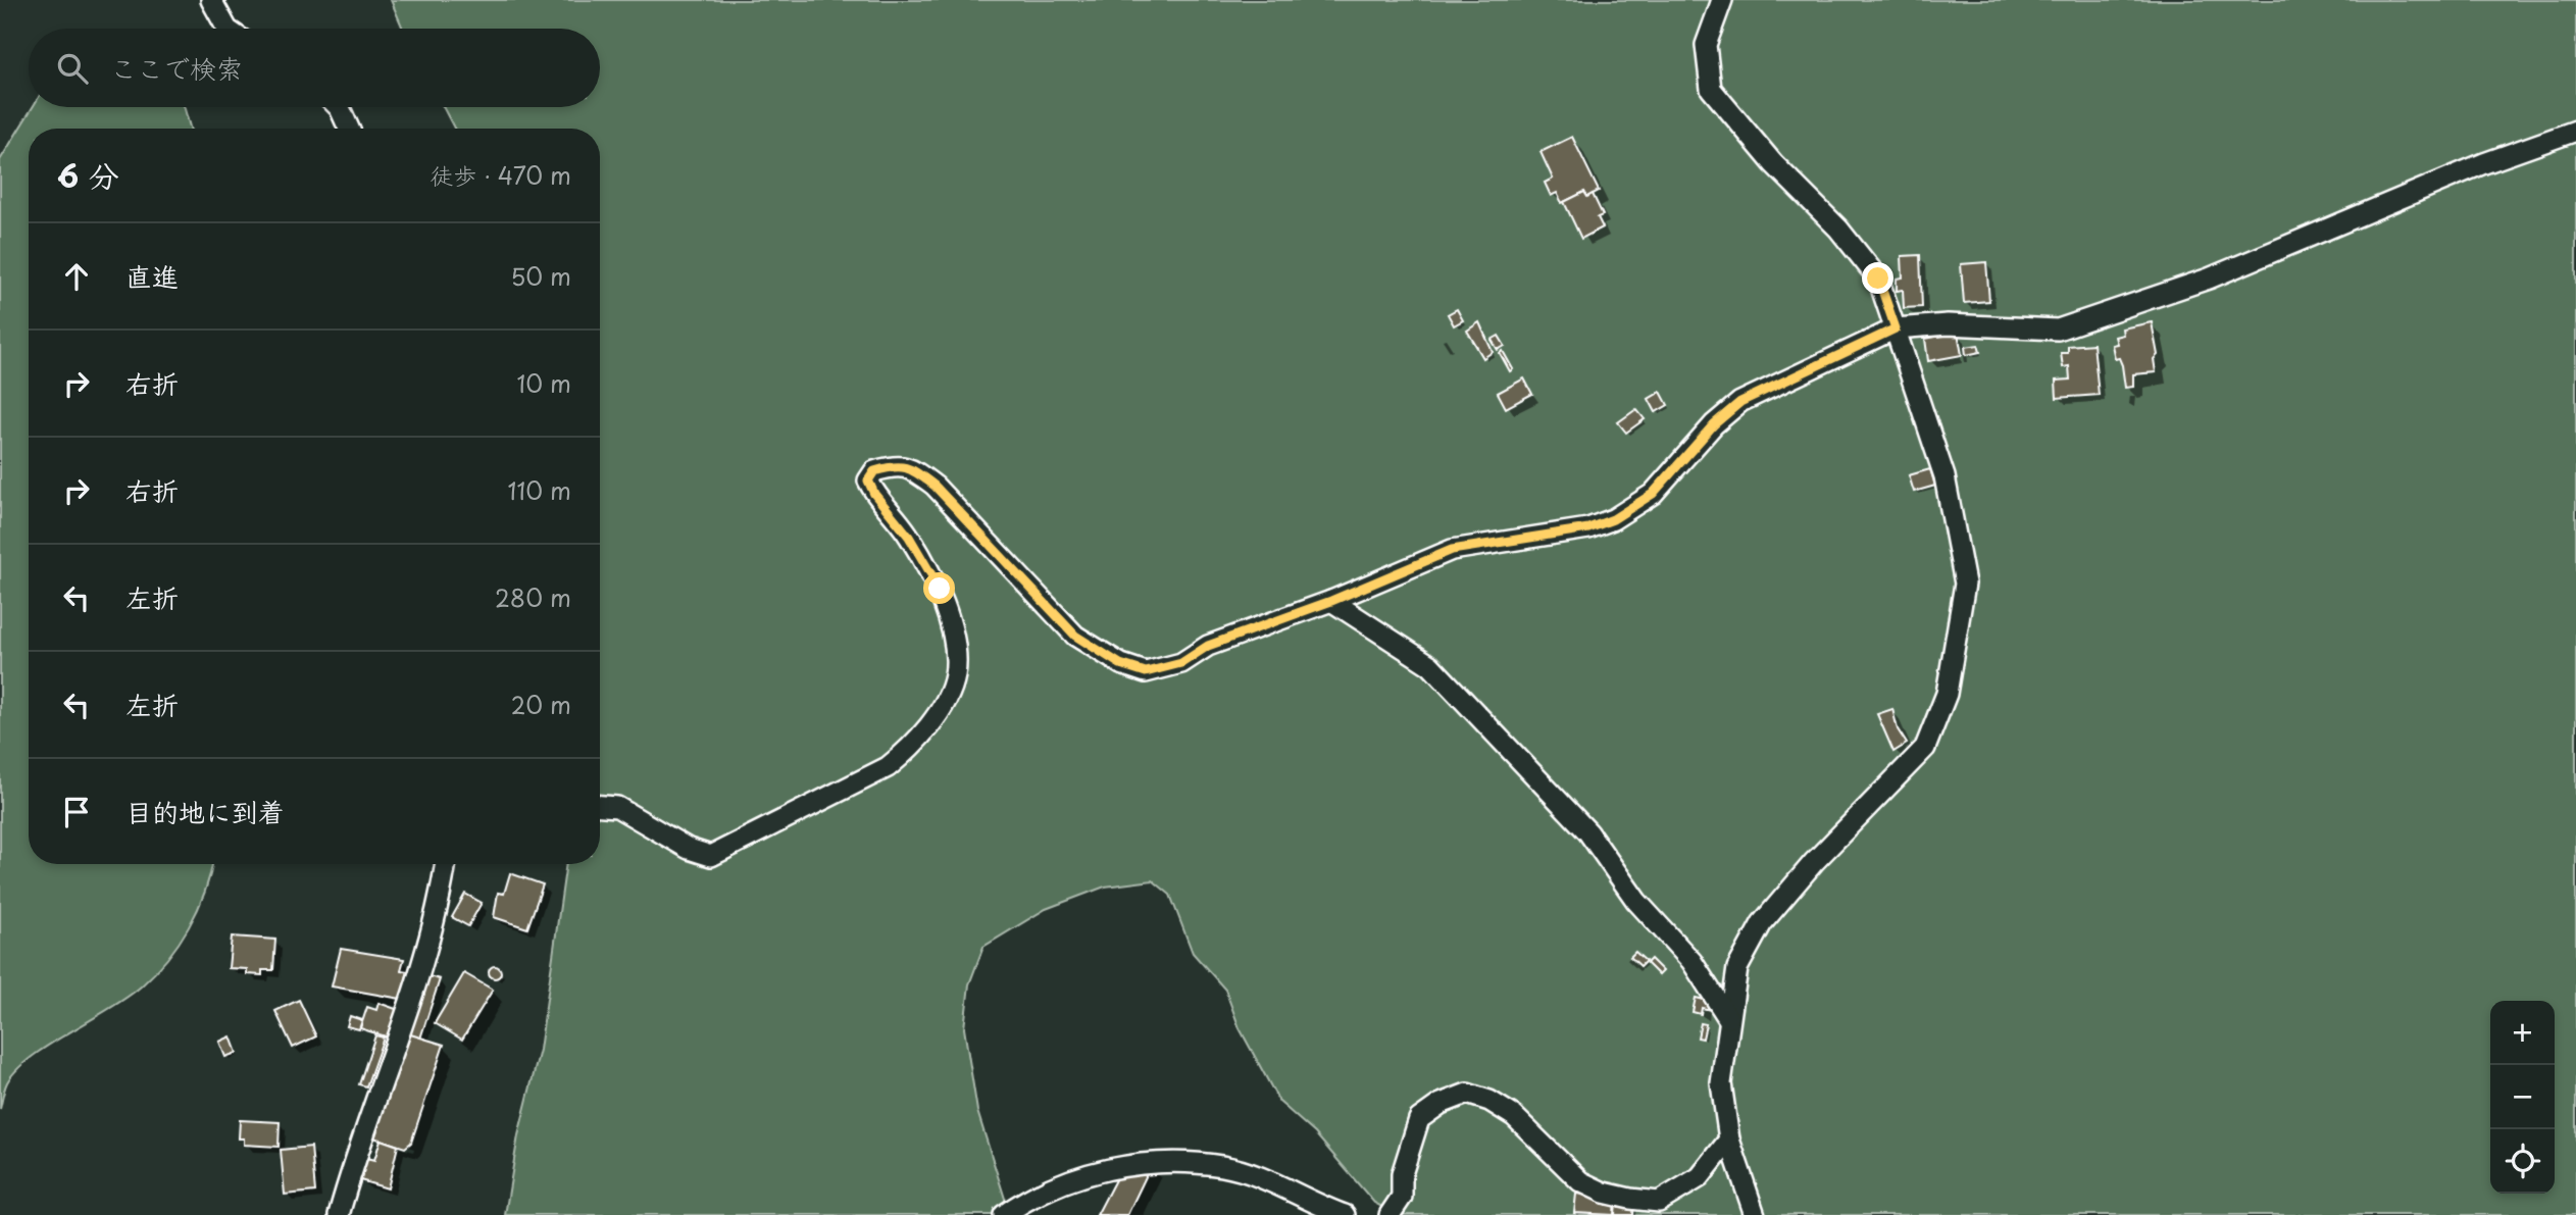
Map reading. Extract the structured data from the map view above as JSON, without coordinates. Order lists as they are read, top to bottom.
{
  "page": {
    "search": "ここで検索",
    "heading": ["6 分", "徒歩 · 470 m"],
    "list": [
      ["直進", "50 m"],
      ["右折", "10 m"],
      ["右折", "110 m"],
      ["左折", "280 m"],
      ["左折", "20 m"],
      "目的地に到着"
    ],
    "map_buttons": ["+", "−"]
  }
}
